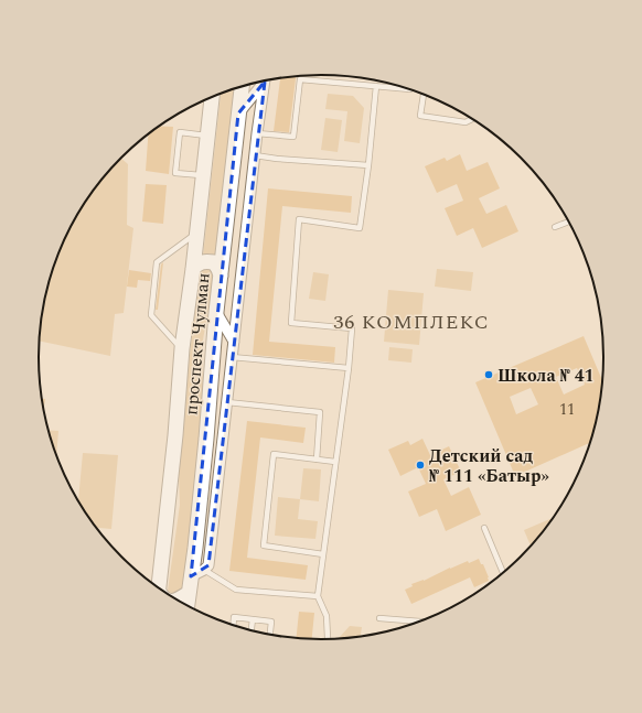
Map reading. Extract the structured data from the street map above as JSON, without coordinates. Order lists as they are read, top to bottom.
{
  "streets": {
    "main road": ["проспект Чулман"]
  },
  "districts": ["36 КОМПЛЕКС"],
  "places": ["Школа № 41", "Детский сад № 111 «Батыр»"],
  "house_numbers": ["11"]
}
